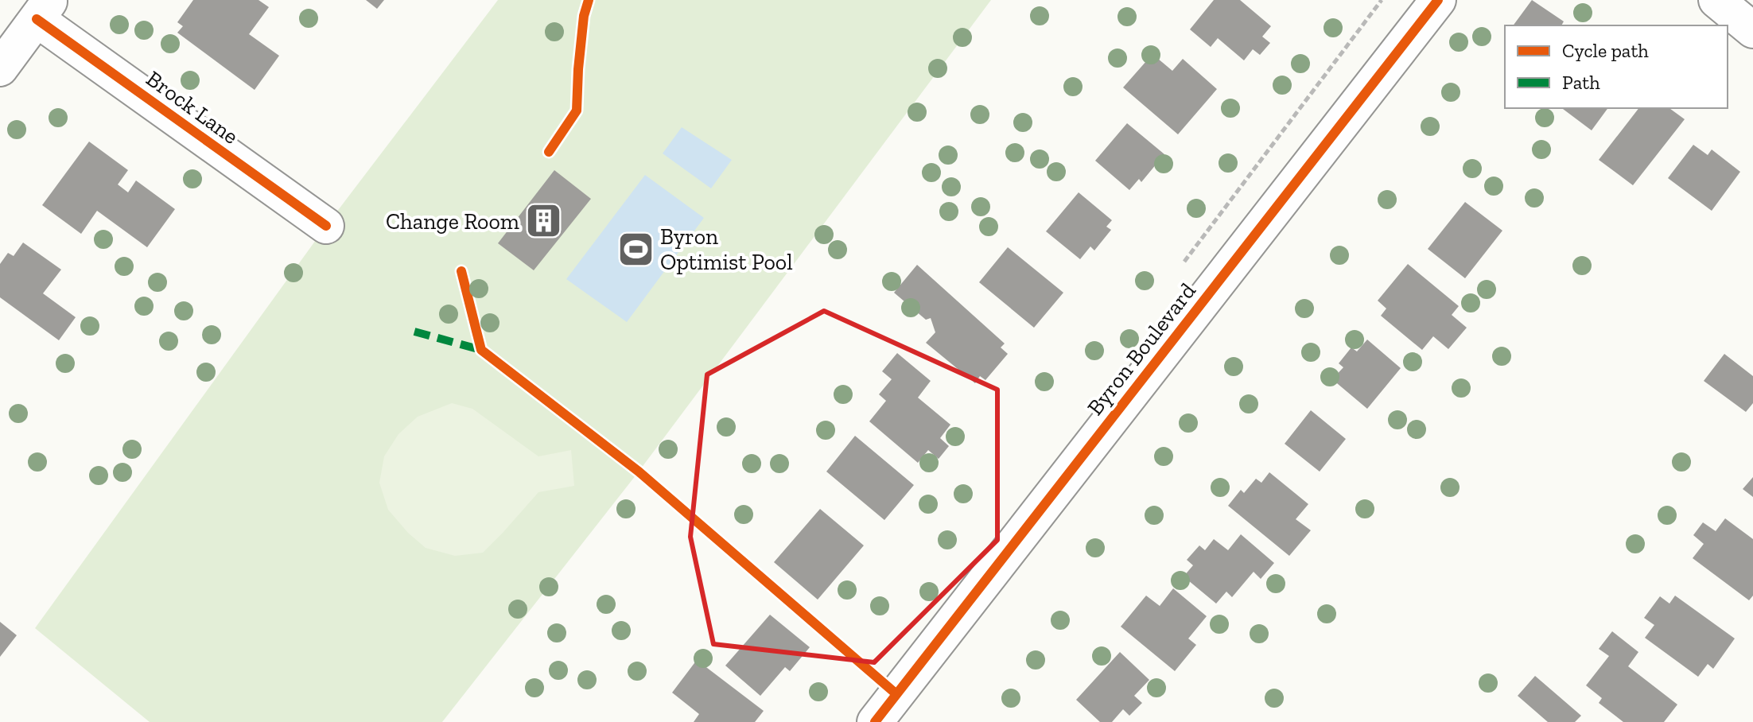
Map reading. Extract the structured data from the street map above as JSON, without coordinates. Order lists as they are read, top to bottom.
{
  "streets": {
    "street": ["Brock Lane", "Byron Boulevard"]
  },
  "places": {
    "building": ["Change Room"],
    "sports": ["Byron Optimist Pool"]
  },
  "legend": ["Cycle path", "Path"]
}
